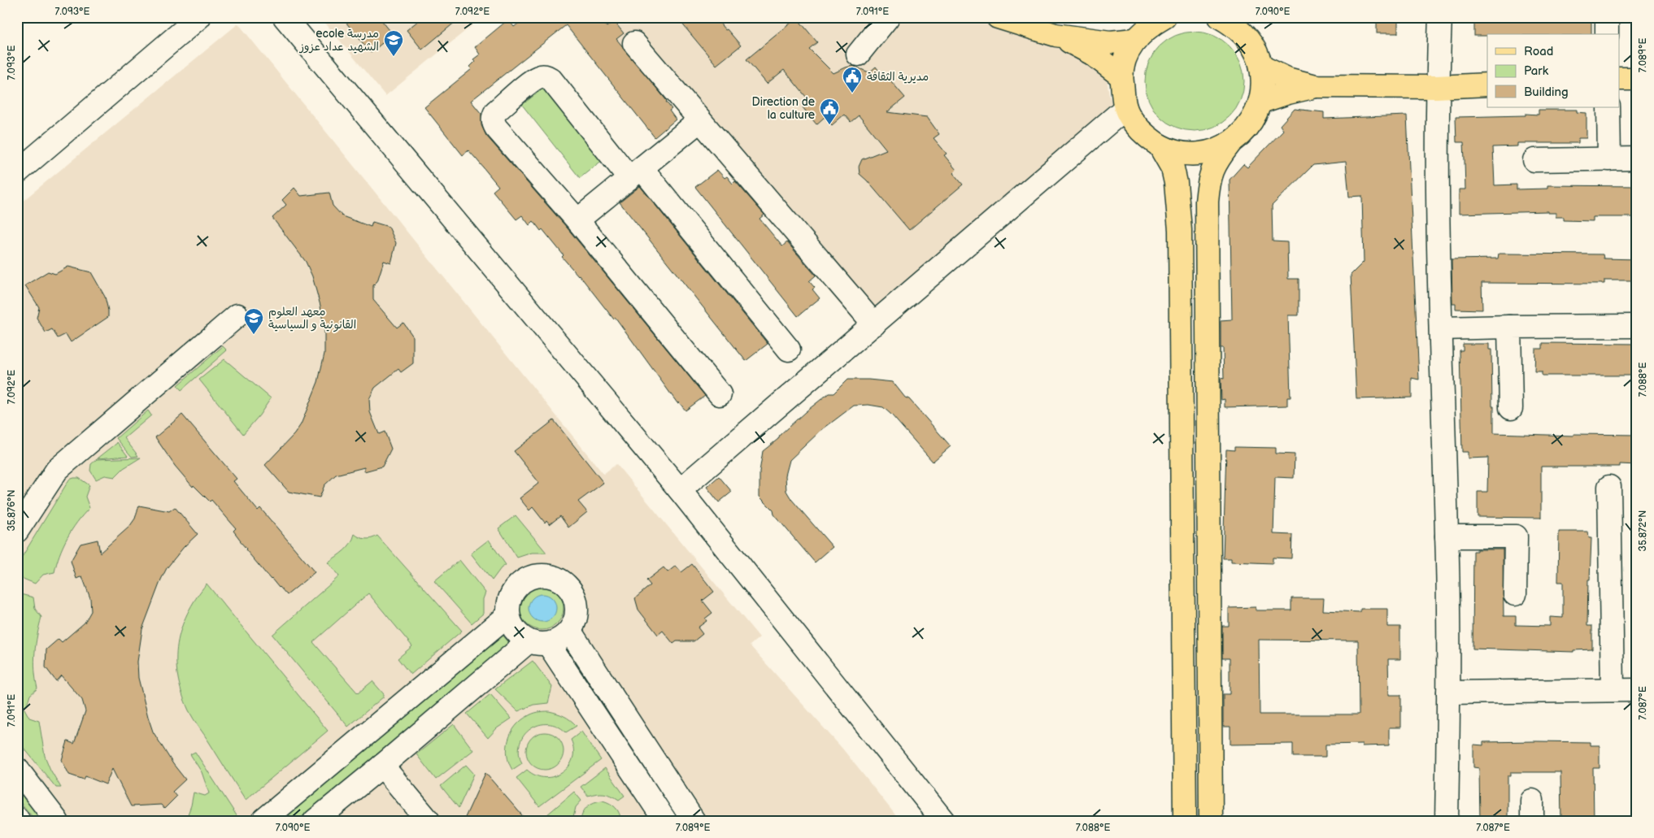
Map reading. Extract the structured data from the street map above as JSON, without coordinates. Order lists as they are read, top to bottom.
{
  "places": {
    "school or university": ["ecole مدرسة الشهيد عداد عزوز", "معهد العلوم القانونية و السياسية"],
    "public building": ["مديرية الثقافة", "Direction de la culture"]
  },
  "legend": ["Road", "Park", "Building"],
  "coordinates": [
    "7.093°E",
    "7.092°E",
    "7.091°E",
    "7.090°E",
    "7.089°E",
    "7.088°E",
    "35.876°N",
    "35.872°N",
    "7.087°E"
  ]
}
